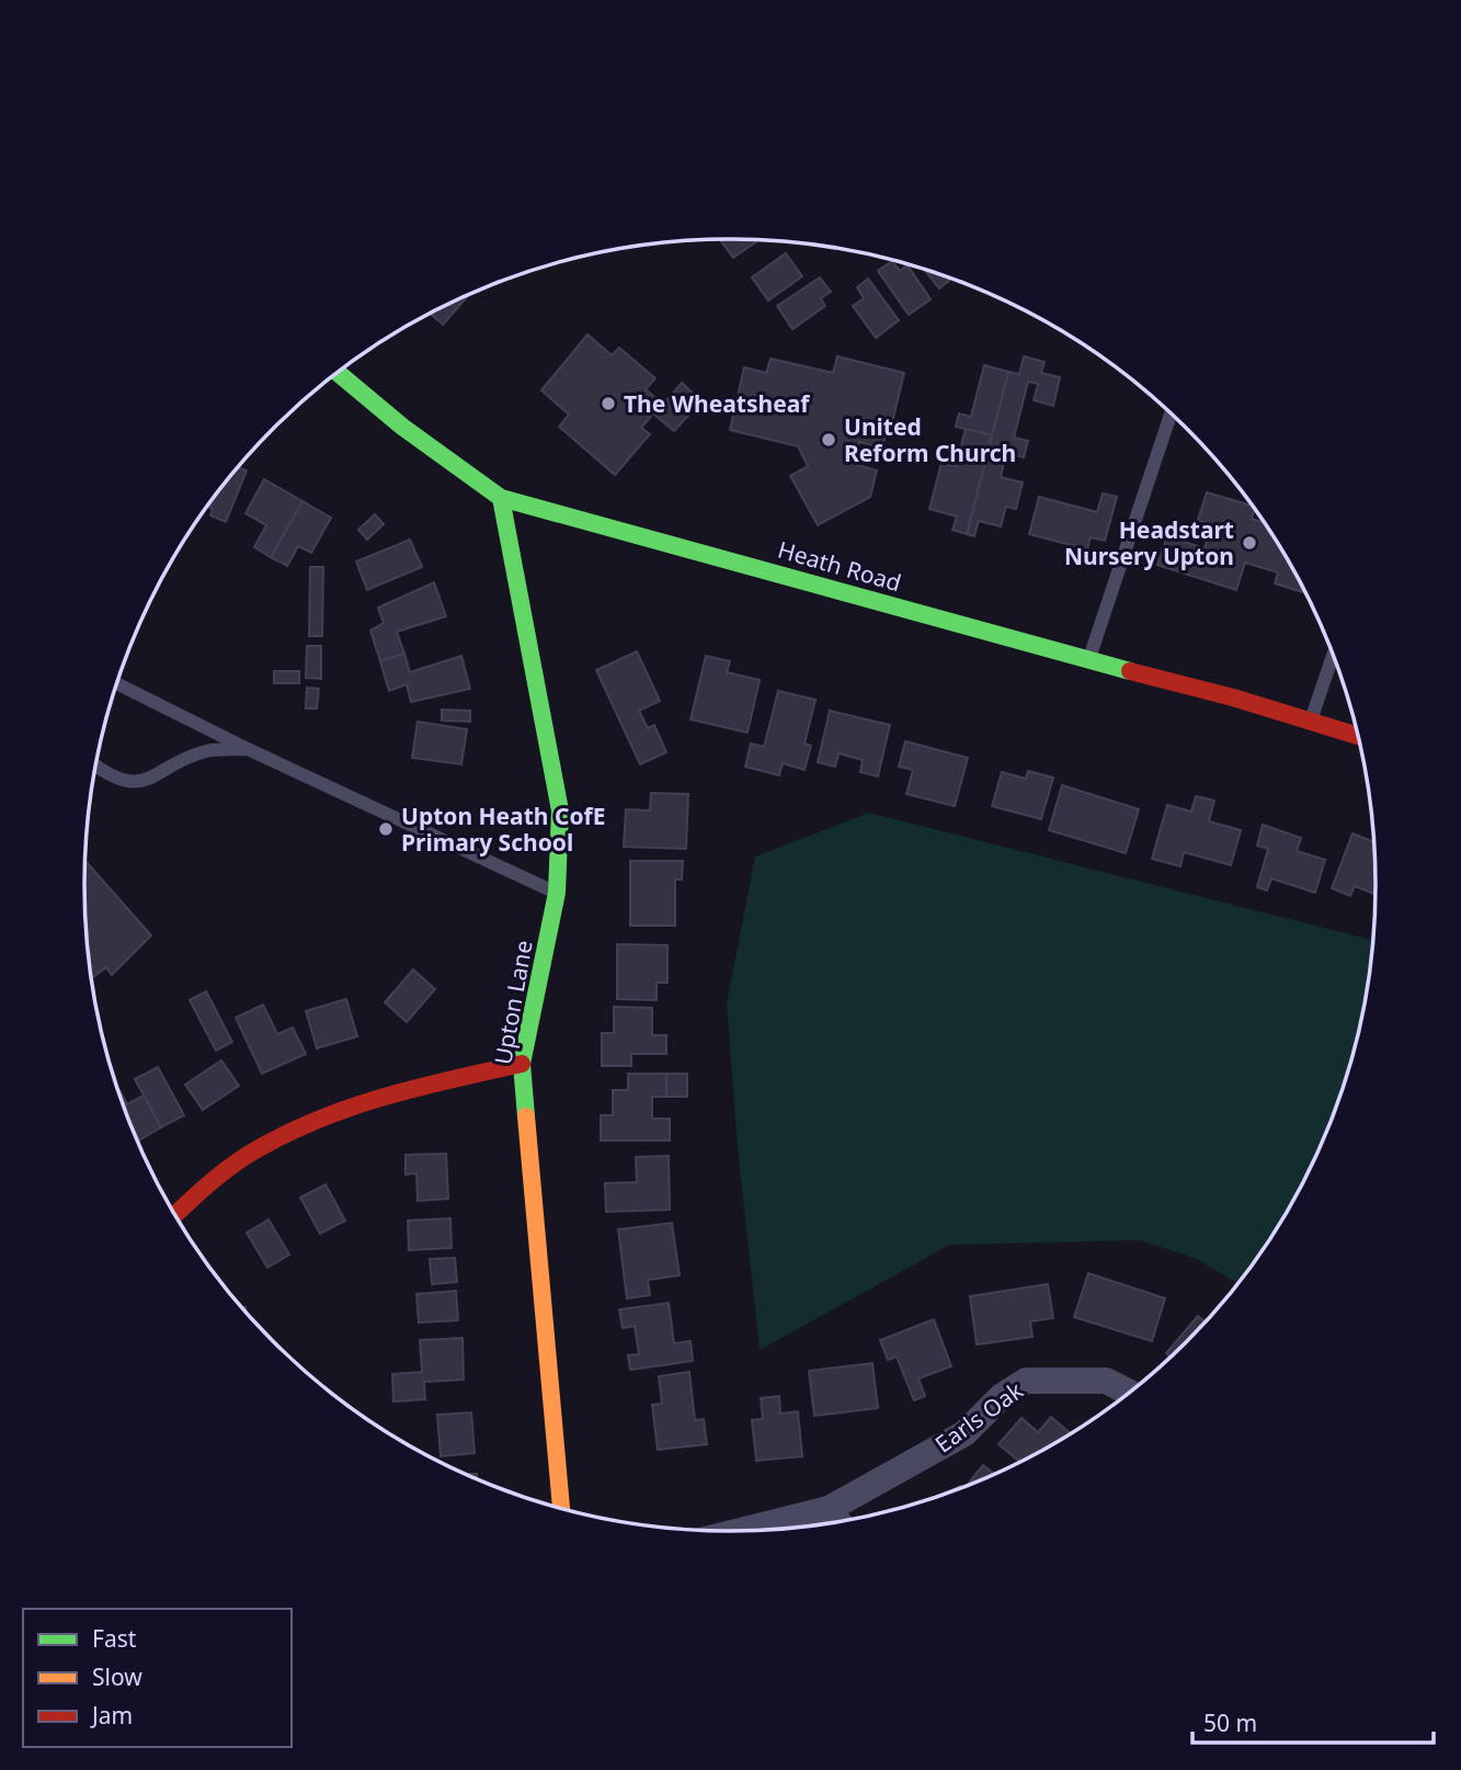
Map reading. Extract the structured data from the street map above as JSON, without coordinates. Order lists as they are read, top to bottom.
{
  "streets": {
    "street": ["Heath Road", "Upton Lane", "Earls Oak"]
  },
  "crossings": [
    ["Heath Road", "Upton Lane"]
  ],
  "places": [
    "The Wheatsheaf",
    "United Reform Church",
    "Headstart Nursery Upton",
    "Upton Heath CofE Primary School"
  ],
  "legend": ["Fast", "Slow", "Jam"],
  "scale_bar": "50 m"
}
